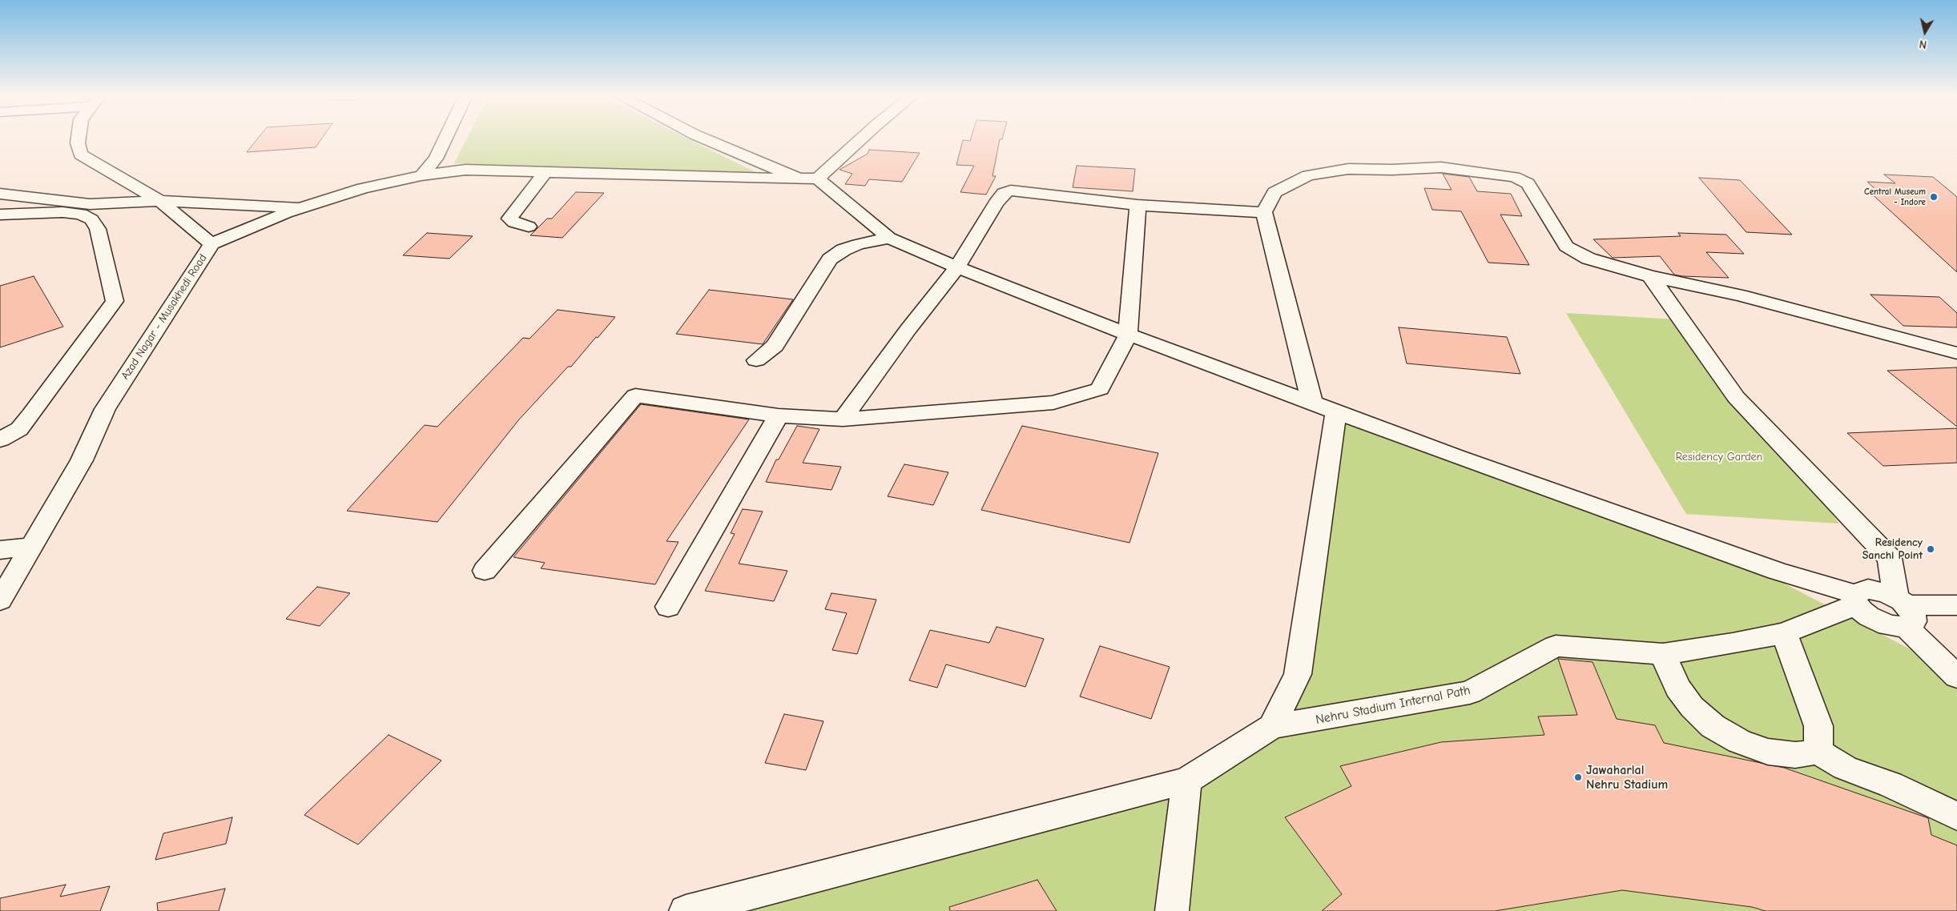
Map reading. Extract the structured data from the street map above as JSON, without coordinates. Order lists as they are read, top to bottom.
{
  "streets": {
    "street": ["Azad Nagar - Musakhedi Road", "Nehru Stadium Internal Path"]
  },
  "parks": ["Residency Garden"],
  "places": ["Central Museum - Indore", "Residency Sanchi Point", "Jawaharlal Nehru Stadium"],
  "north": "bottom"
}
